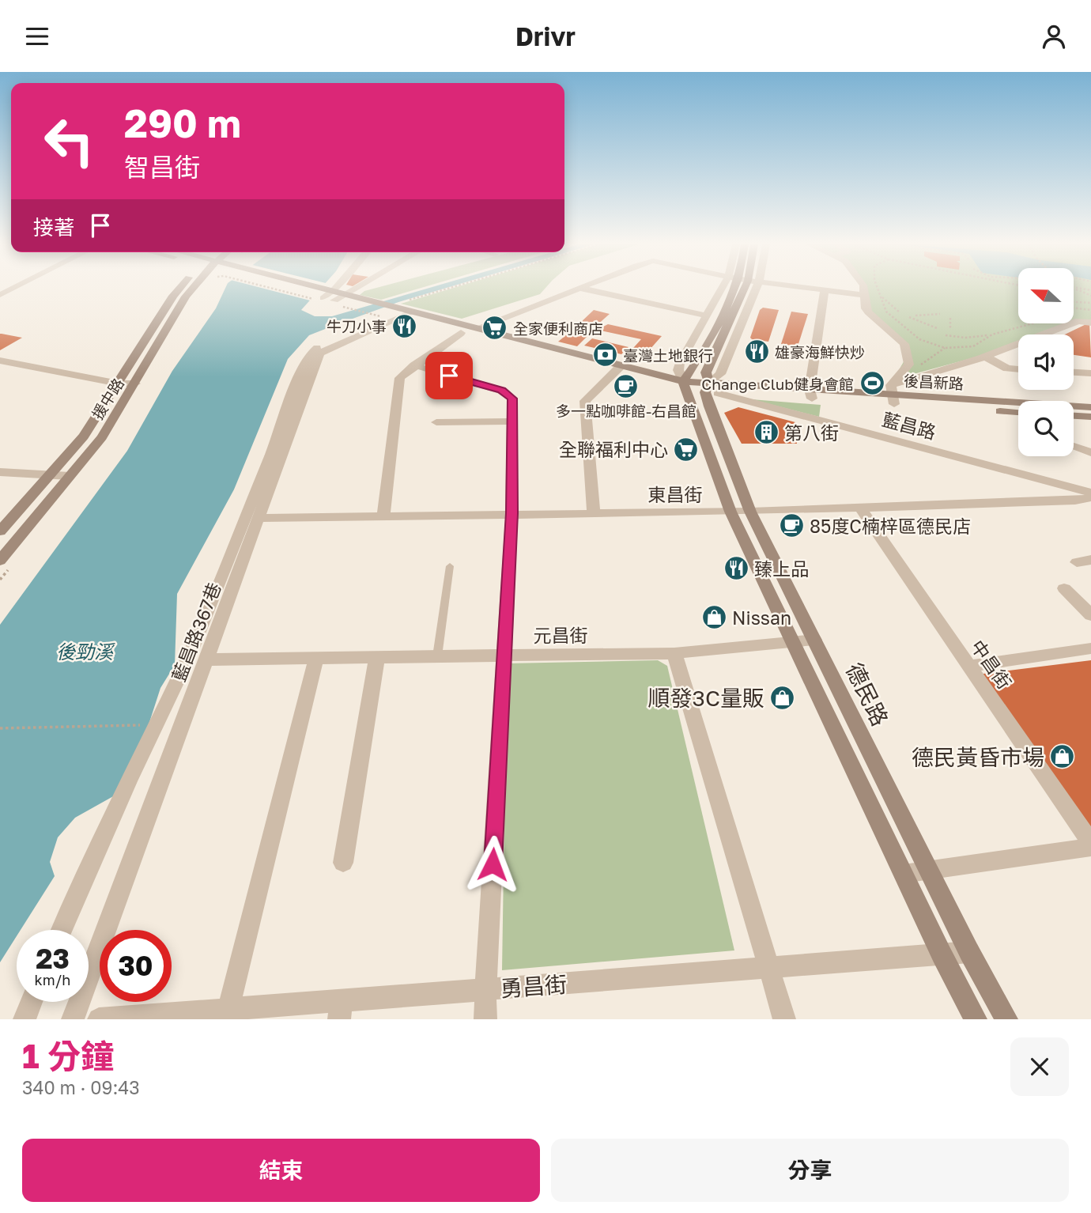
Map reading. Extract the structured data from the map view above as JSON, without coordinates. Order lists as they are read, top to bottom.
{
  "streets": {
    "street": [
      "後昌新路",
      "援中路",
      "藍昌路",
      "東昌街",
      "藍昌路367巷",
      "元昌街",
      "中昌街",
      "德民路",
      "勇昌街"
    ]
  },
  "crossings": [
    ["後昌新路", "藍昌路"],
    ["後昌新路", "德民路"],
    ["藍昌路", "藍昌路367巷"],
    ["藍昌路", "德民路"],
    ["東昌街", "藍昌路367巷"],
    ["東昌街", "中昌街"],
    ["東昌街", "德民路"],
    ["藍昌路367巷", "元昌街"],
    ["元昌街", "德民路"],
    ["德民路", "勇昌街"]
  ],
  "water": ["後勁溪"],
  "places": {
    "restaurant": ["牛刀小事", "雄豪海鮮快炒", "臻上品"],
    "supermarket": ["全家便利商店", "全聯福利中心"],
    "bank": ["臺灣土地銀行"],
    "sports": ["Change Club健身會館"],
    "cafe": ["多一點咖啡館-右昌館", "85度C楠梓區德民店"],
    "building": ["第八街"],
    "shop": ["Nissan", "順發3C量販", "德民黃昏市場"]
  },
  "north": "left",
  "page": {
    "header": "Drivr",
    "turn": ["290 m", "智昌街"],
    "then": "接著",
    "speed": "23 km/h",
    "limit": "30",
    "heading": ["1 分鐘", "340 m · 09:43"],
    "buttons": ["結束", "分享"]
  }
}
